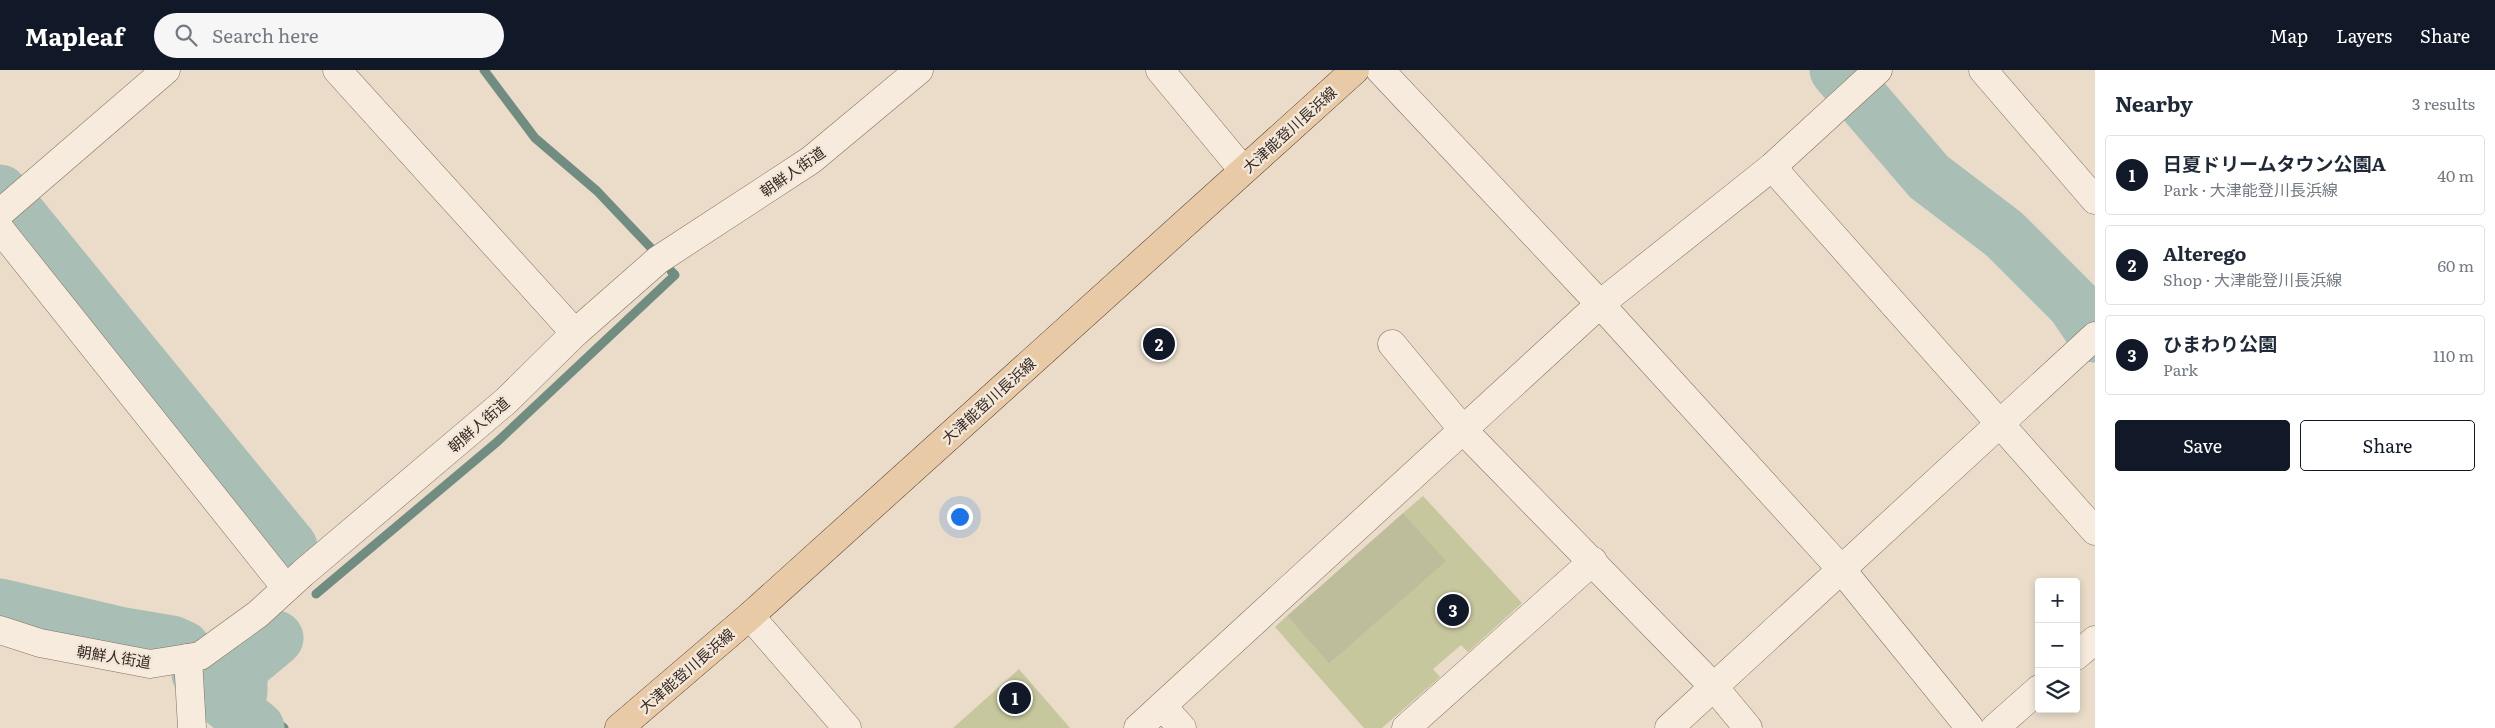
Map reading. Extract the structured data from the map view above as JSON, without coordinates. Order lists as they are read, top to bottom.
{
  "streets": {
    "main road": ["大津能登川長浜線"],
    "street": ["朝鮮人街道"]
  },
  "page": {
    "header": "Mapleaf",
    "search": "Search here",
    "nav": ["Map", "Layers", "Share"],
    "heading": ["Nearby", "3 results"],
    "list": [
      {
        "mark": "1",
        "name": "日夏ドリームタウン公園A",
        "note": "Park · 大津能登川長浜線",
        "value": "40 m"
      },
      {
        "mark": "2",
        "name": "Alterego",
        "note": "Shop · 大津能登川長浜線",
        "value": "60 m"
      },
      {
        "mark": "3",
        "name": "ひまわり公園",
        "note": "Park",
        "value": "110 m"
      }
    ],
    "pins": ["2", "3", "1"],
    "buttons": ["Save", "Share"],
    "map_buttons": ["+", "−"]
  }
}
